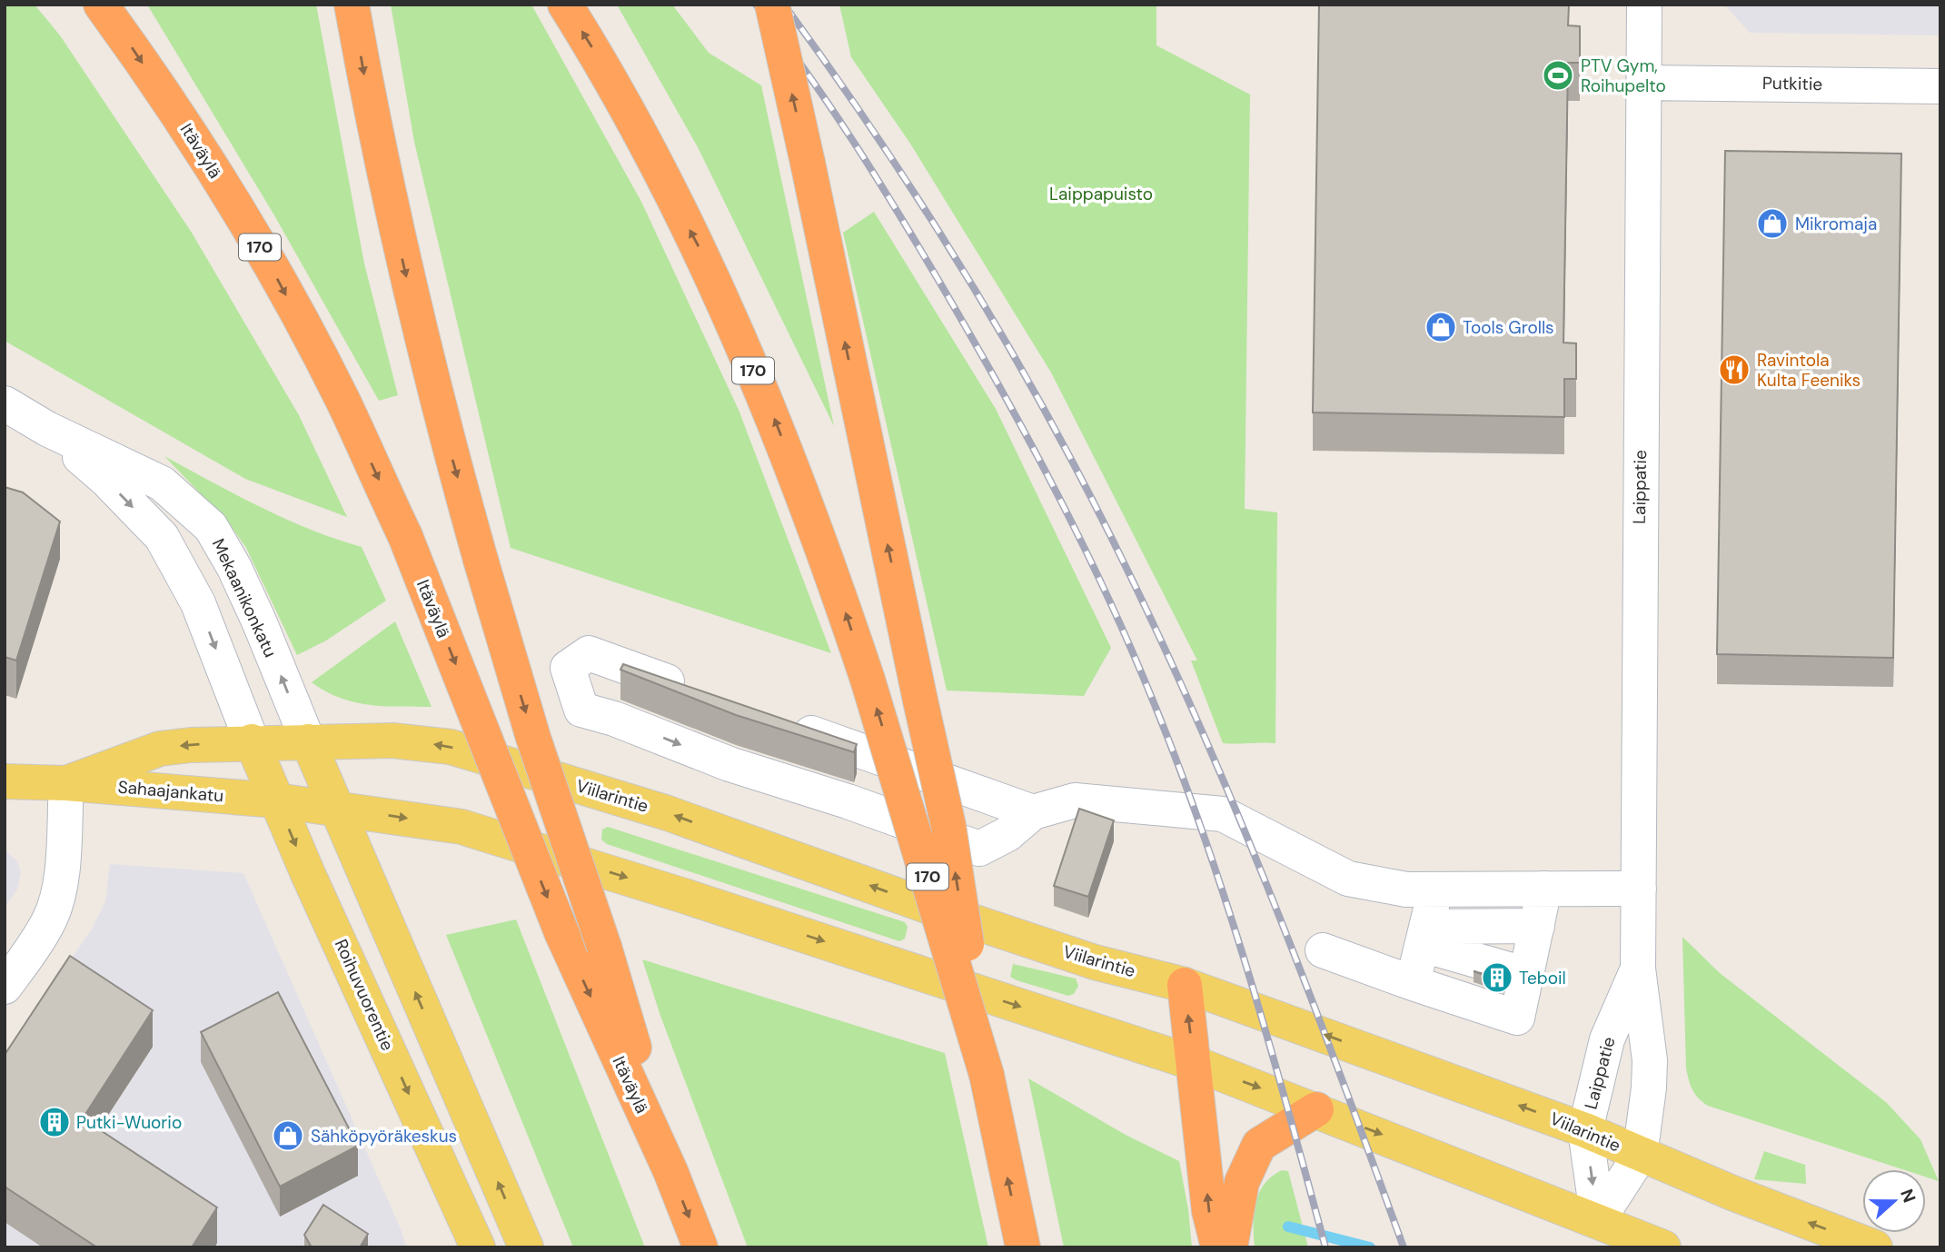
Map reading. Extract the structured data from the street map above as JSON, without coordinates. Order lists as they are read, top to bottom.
{
  "streets": {
    "highway": ["Itäväylä", "170"],
    "main road": ["Sahaajankatu", "Viilarintie", "Roihuvuorentie"],
    "street": ["Putkitie", "Laippatie", "Mekaanikonkatu"]
  },
  "crossings": [
    ["Putkitie", "Laippatie"],
    ["Laippatie", "Viilarintie"],
    ["Mekaanikonkatu", "Sahaajankatu"],
    ["Mekaanikonkatu", "Viilarintie"],
    ["Mekaanikonkatu", "Roihuvuorentie"],
    ["Sahaajankatu", "Viilarintie"],
    ["Sahaajankatu", "Roihuvuorentie"],
    ["Viilarintie", "Roihuvuorentie"]
  ],
  "parks": ["Laippapuisto"],
  "places": {
    "sports": ["PTV Gym, Roihupelto"],
    "shop": ["Mikromaja", "Tools Grolls", "Sähköpyöräkeskus"],
    "restaurant": ["Ravintola Kulta Feeniks"],
    "building": ["Teboil", "Putki-Wuorio"]
  },
  "north": "right"
}
